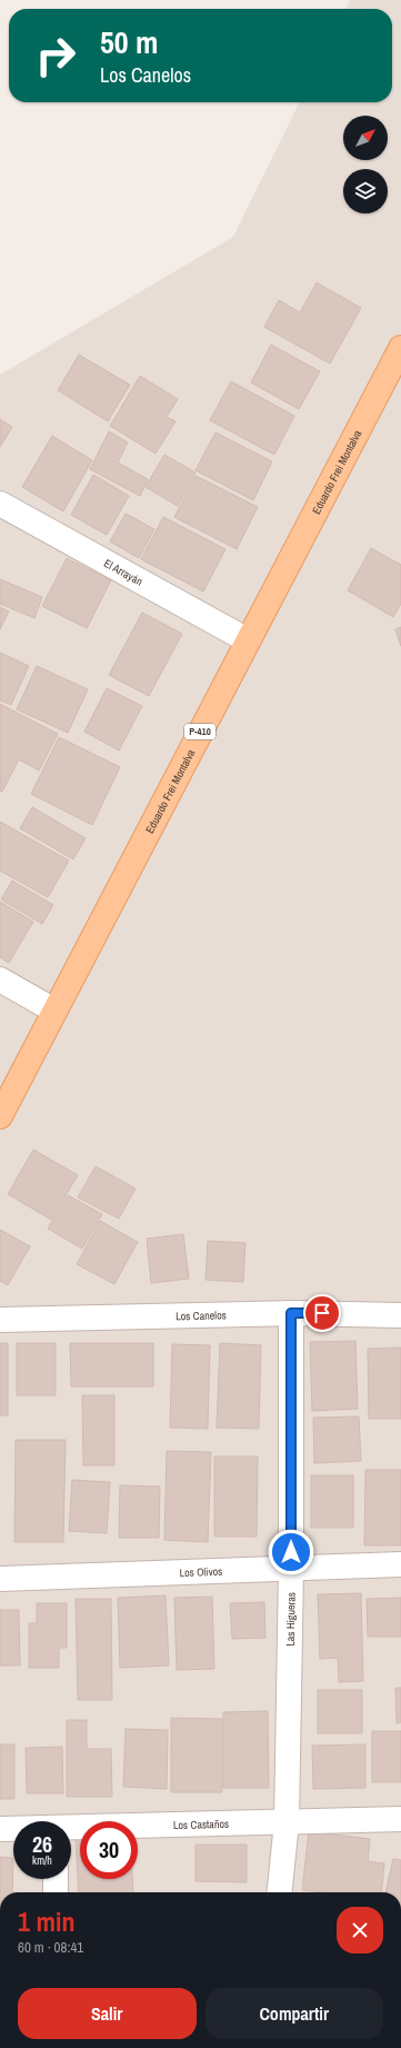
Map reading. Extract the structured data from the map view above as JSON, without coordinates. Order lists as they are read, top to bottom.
{
  "streets": {
    "main road": ["Eduardo Frei Montalva", "P-410"],
    "street": [
      "El Arrayán",
      "Los Canelos",
      "Los Olivos",
      "Las Higueras",
      "Los Castaños"
    ]
  },
  "crossings": [
    ["Eduardo Frei Montalva", "El Arrayán"],
    ["Los Canelos", "Las Higueras"],
    ["Los Olivos", "Las Higueras"],
    ["Las Higueras", "Los Castaños"]
  ],
  "north": "top right",
  "page": {
    "turn": ["50 m", "Los Canelos"],
    "speed": "26 km/h",
    "limit": "30",
    "heading": ["1 min", "60 m · 08:41"],
    "buttons": ["Salir", "Compartir"]
  }
}
